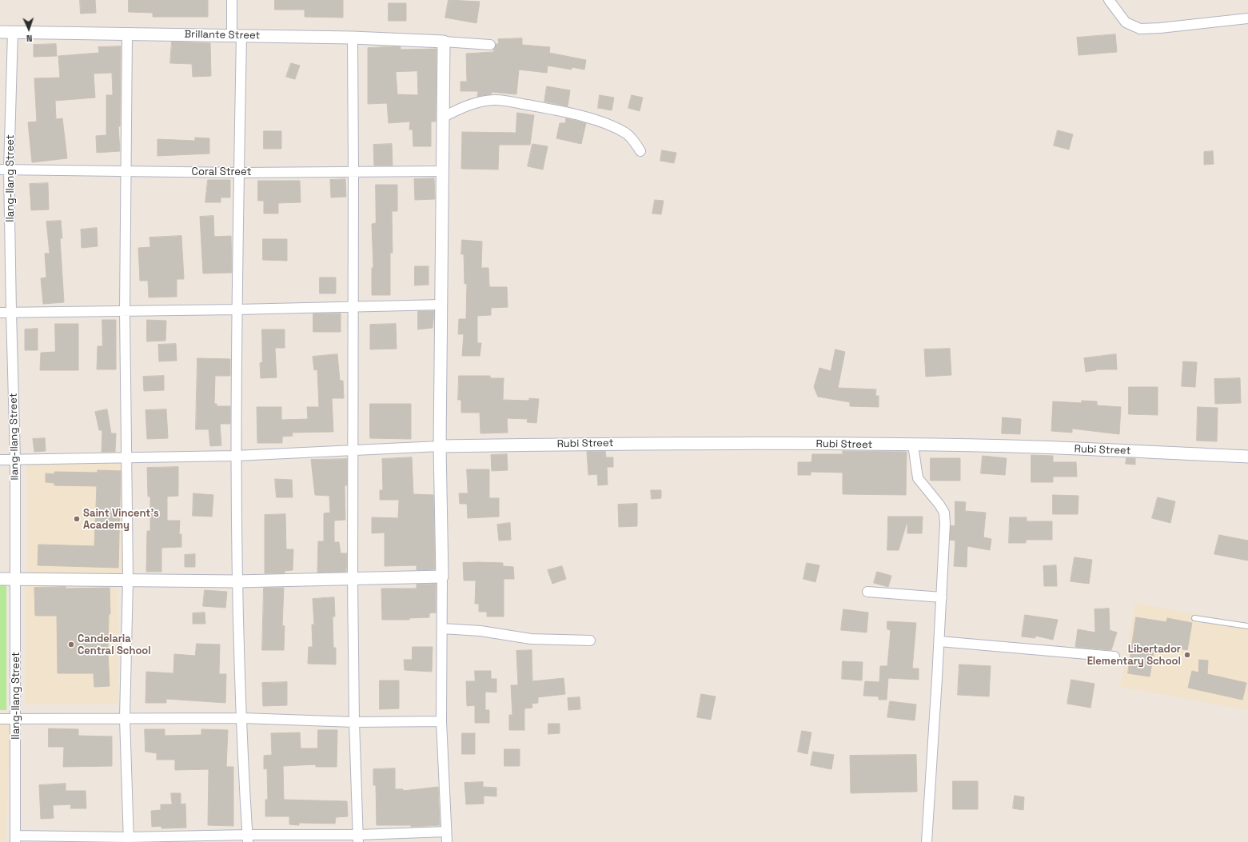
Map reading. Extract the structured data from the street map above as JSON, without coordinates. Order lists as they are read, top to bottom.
{
  "streets": {
    "street": [
      "Brillante Street",
      "Coral Street",
      "Ilang-Ilang Street",
      "Rubi Street"
    ]
  },
  "crossings": [
    ["Brillante Street", "Ilang-Ilang Street"],
    ["Coral Street", "Ilang-Ilang Street"]
  ],
  "places": ["Saint Vincent's Academy", "Candelaria Central School", "Libertador Elementary School"],
  "north": "bottom"
}
